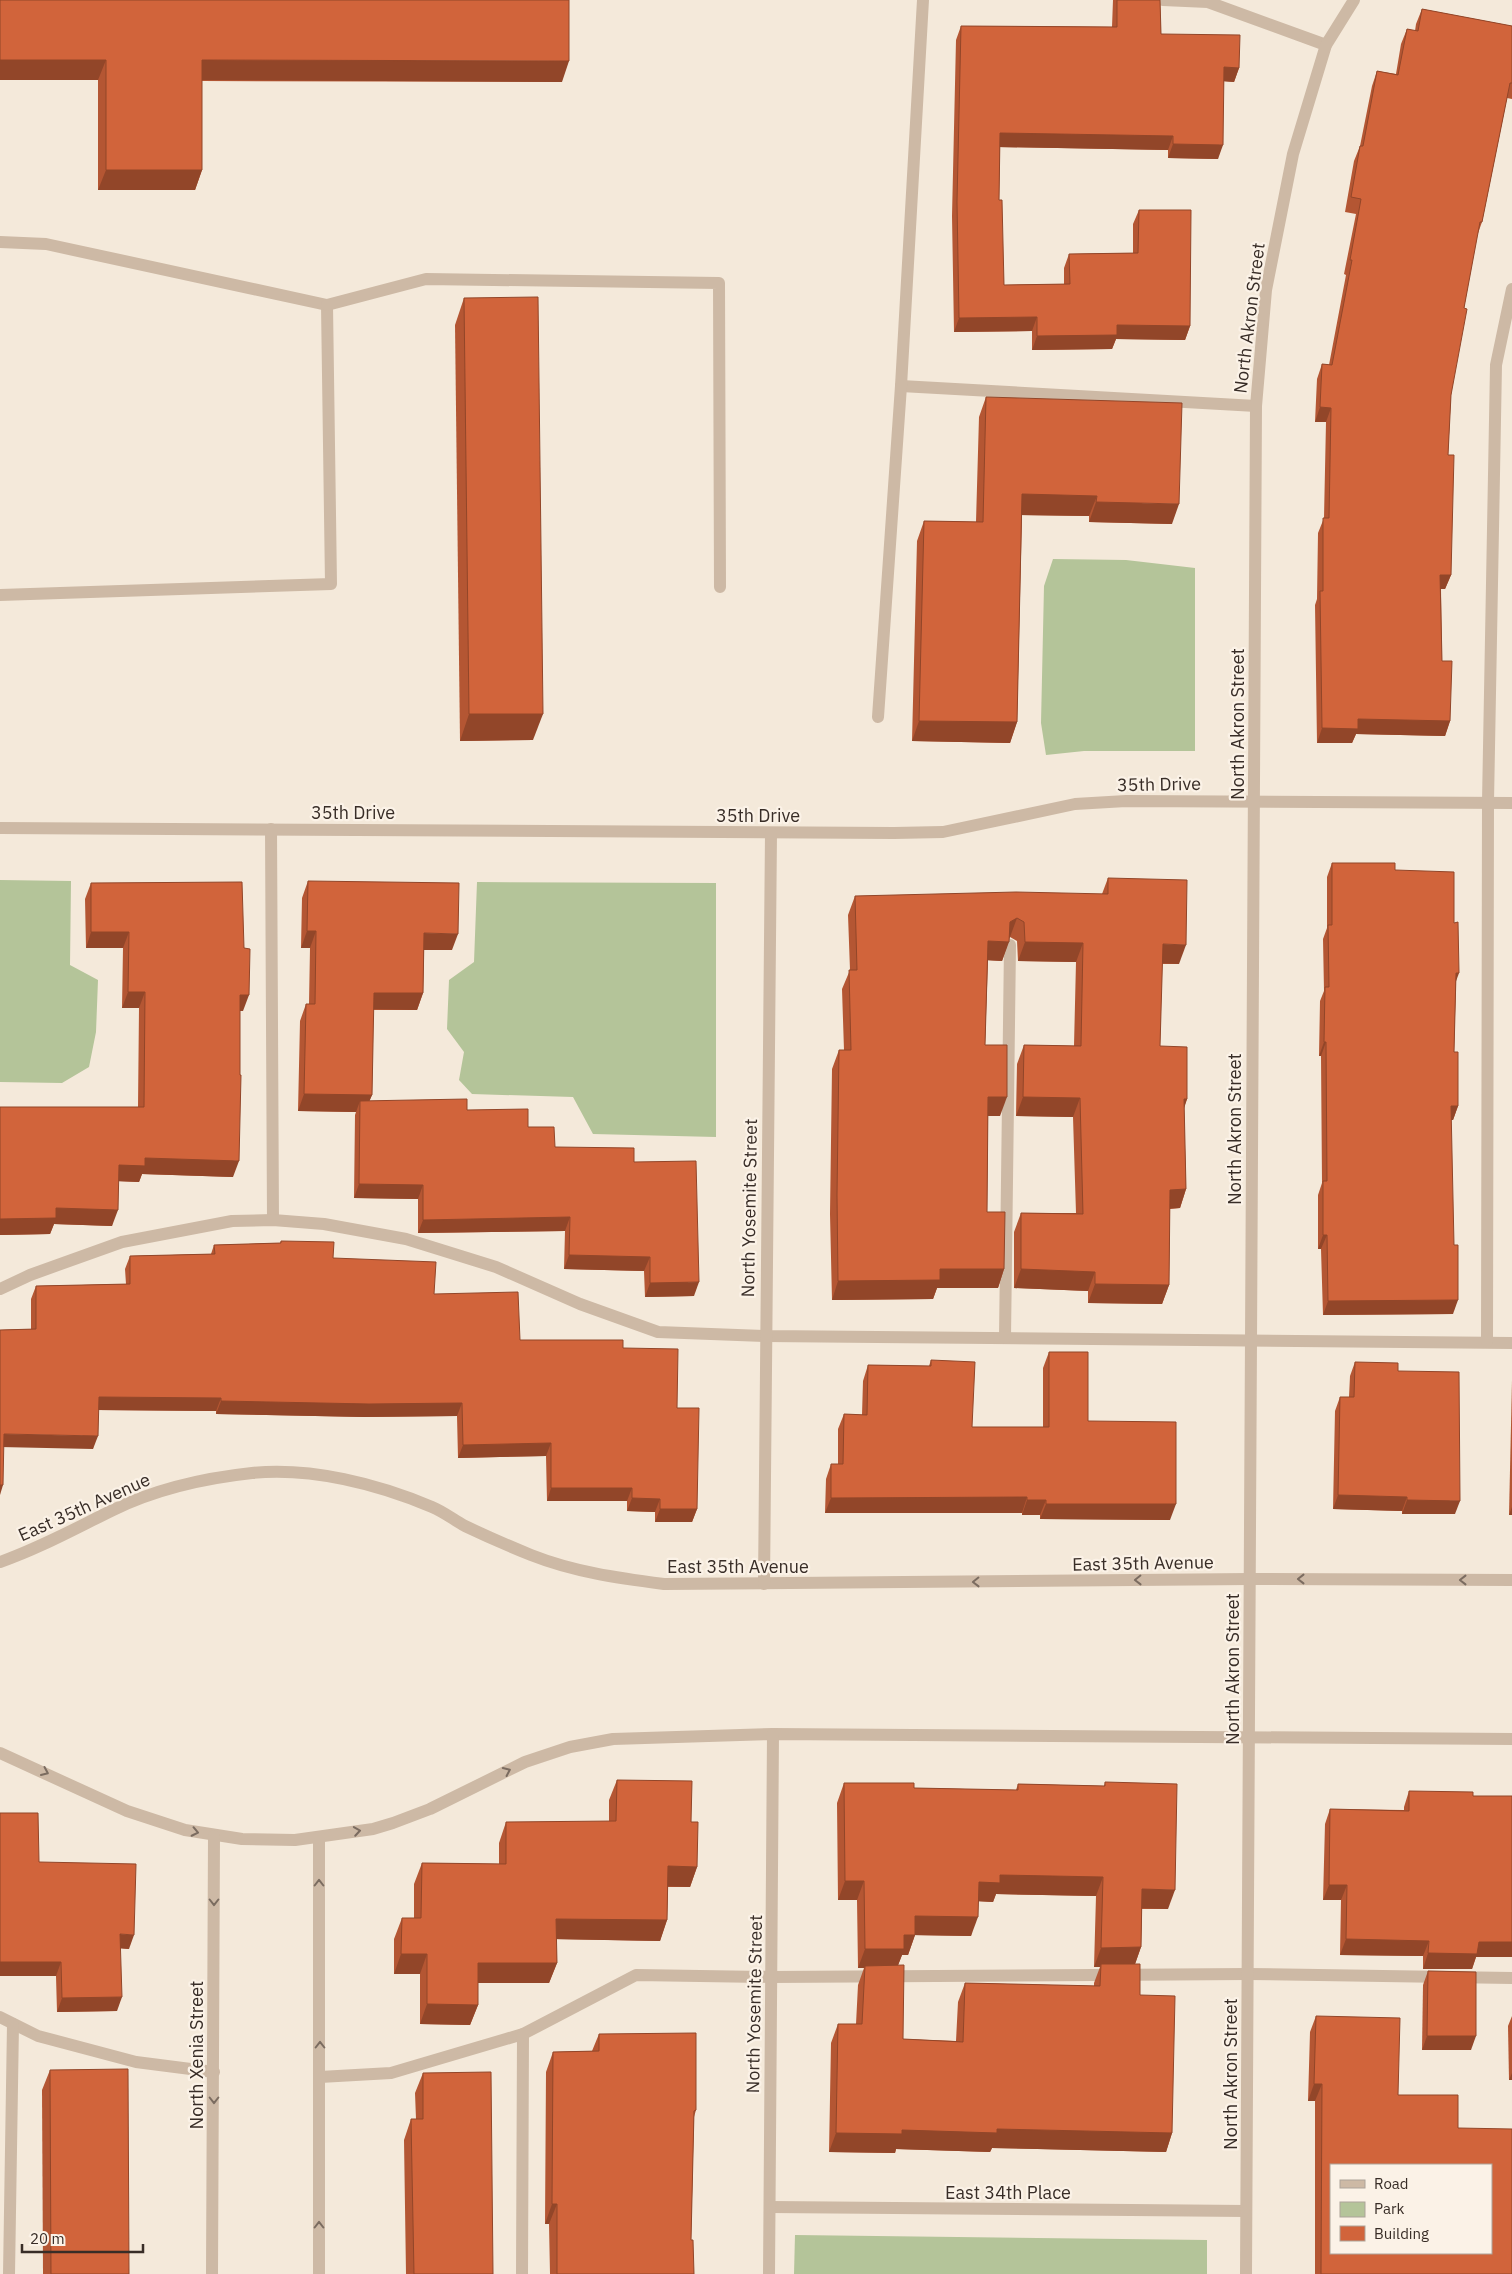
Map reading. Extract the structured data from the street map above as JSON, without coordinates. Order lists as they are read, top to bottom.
{
  "streets": {
    "street": [
      "North Akron Street",
      "35th Drive",
      "North Yosemite Street",
      "East 35th Avenue",
      "North Xenia Street",
      "East 34th Place"
    ]
  },
  "crossings": [
    ["North Akron Street", "35th Drive"],
    ["North Akron Street", "East 35th Avenue"],
    ["North Akron Street", "East 34th Place"],
    ["35th Drive", "North Yosemite Street"],
    ["North Yosemite Street", "East 35th Avenue"],
    ["North Yosemite Street", "East 34th Place"]
  ],
  "one_way": ["East 35th Avenue"],
  "legend": ["Road", "Park", "Building"],
  "scale_bar": "20 m"
}
